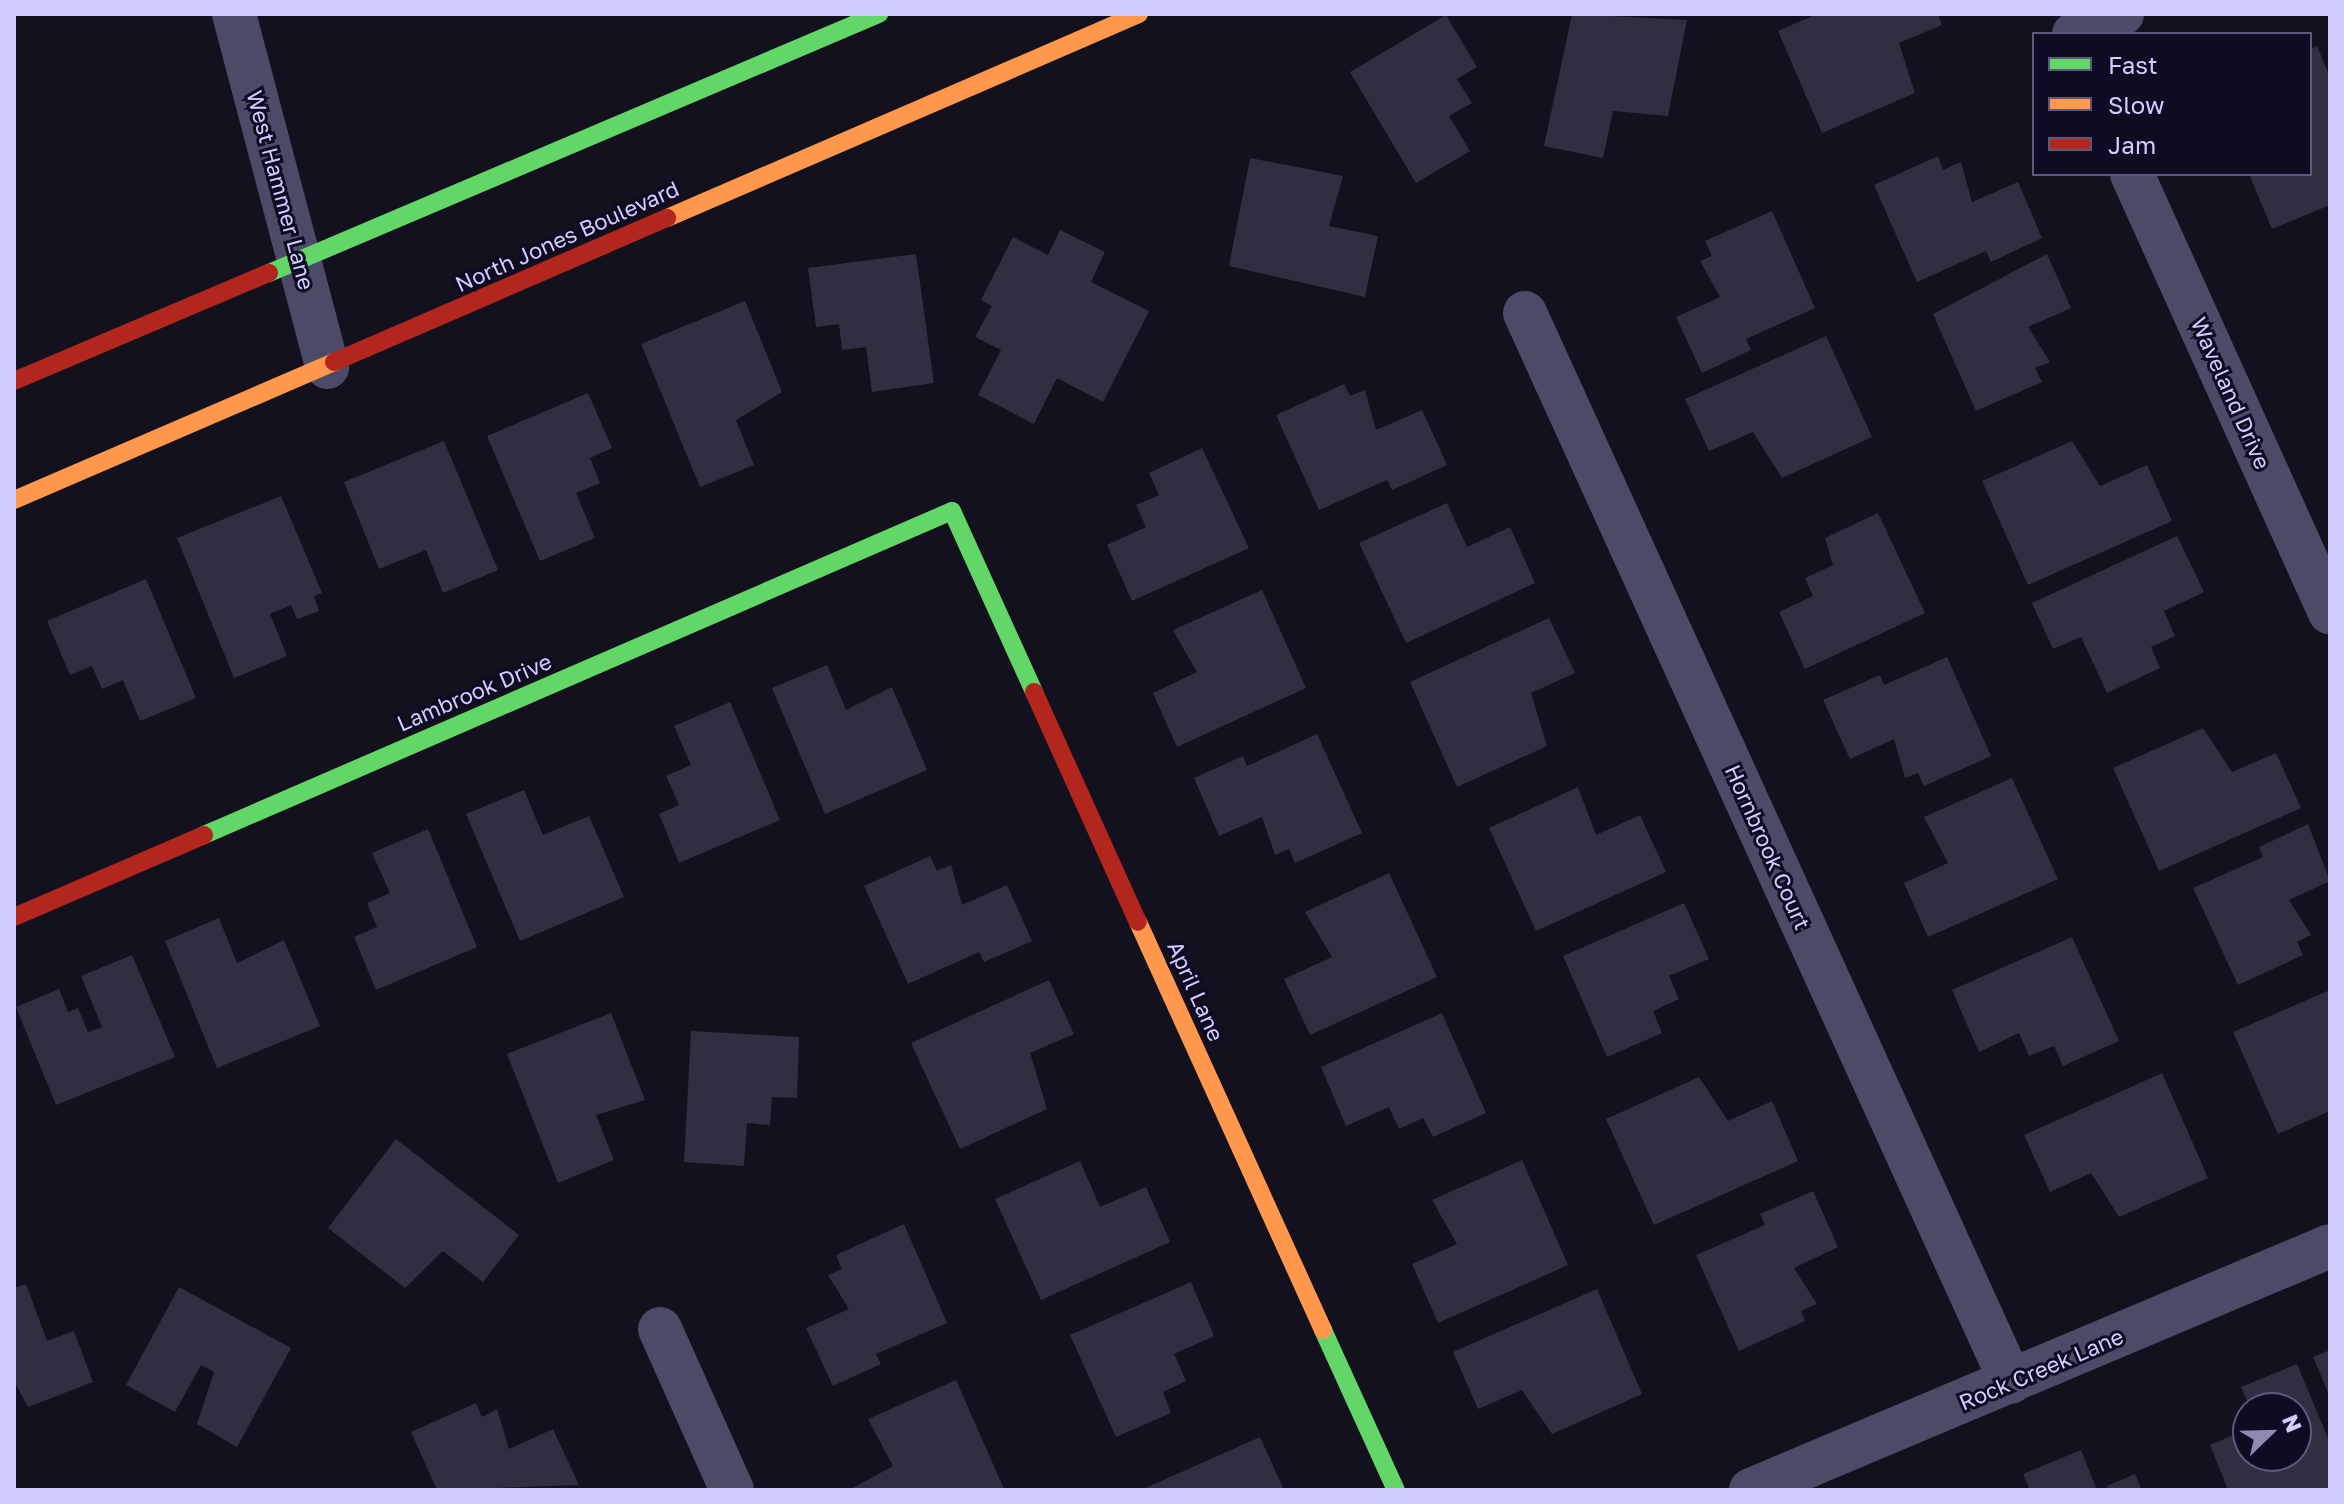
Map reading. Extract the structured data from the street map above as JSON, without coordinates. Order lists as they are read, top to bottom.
{
  "streets": {
    "main road": ["North Jones Boulevard", "Lambrook Drive", "April Lane"],
    "street": [
      "West Hammer Lane",
      "Waveland Drive",
      "Hornbrook Court",
      "Rock Creek Lane"
    ]
  },
  "crossings": [
    ["West Hammer Lane", "North Jones Boulevard"],
    ["Lambrook Drive", "April Lane"],
    ["Hornbrook Court", "Rock Creek Lane"]
  ],
  "legend": ["Fast", "Slow", "Jam"],
  "north": "top right"
}
